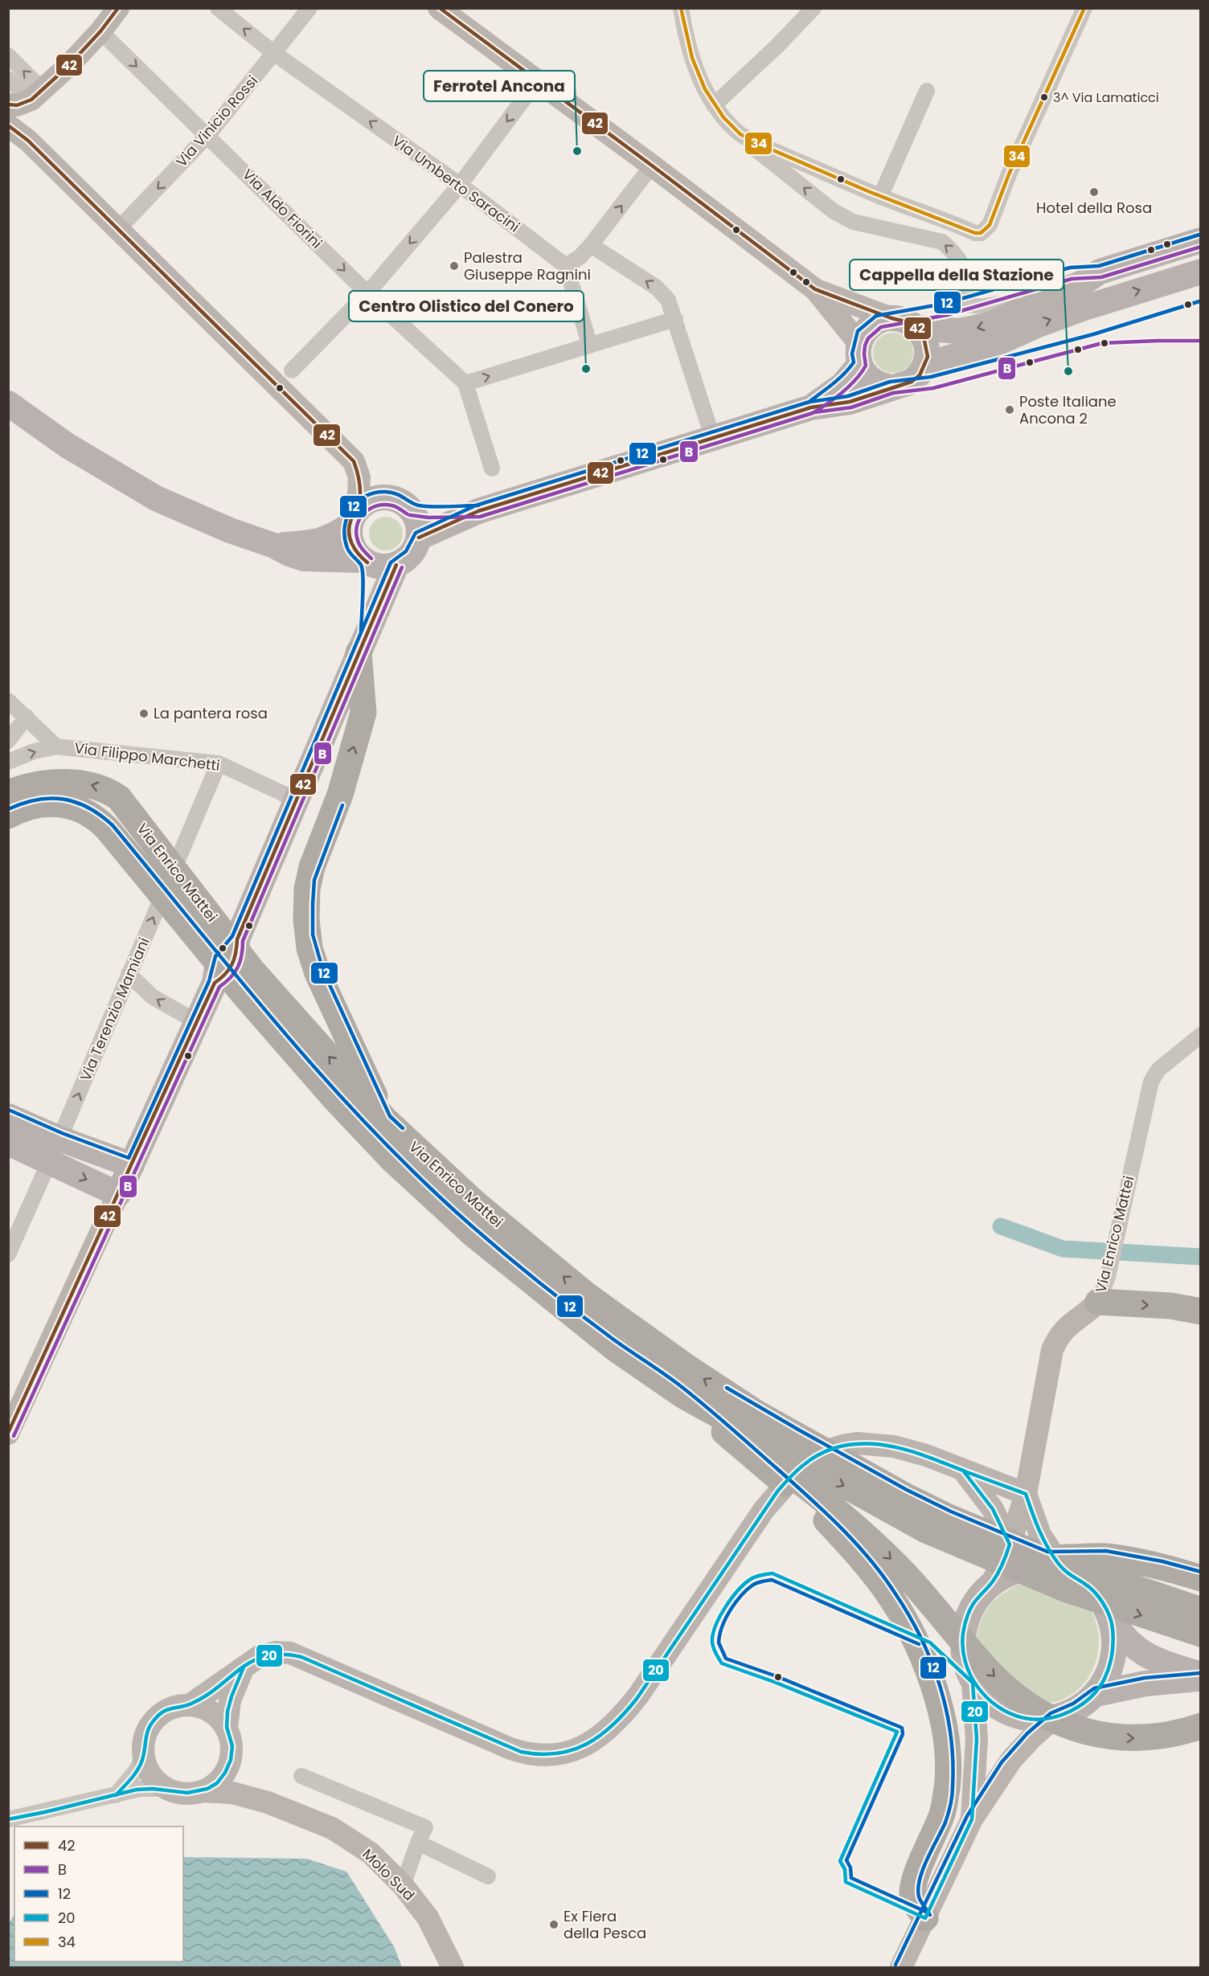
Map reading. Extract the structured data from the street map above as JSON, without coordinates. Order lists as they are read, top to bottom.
{
  "streets": {
    "highway": ["Via Enrico Mattei"],
    "street": [
      "Via Vinicio Rossi",
      "Via Umberto Saracini",
      "Via Aldo Fiorini",
      "Via Filippo Marchetti",
      "Via Terenzio Mamiani",
      "Molo Sud"
    ]
  },
  "crossings": [
    ["Via Vinicio Rossi", "Via Umberto Saracini"],
    ["Via Vinicio Rossi", "Via Aldo Fiorini"],
    ["Via Filippo Marchetti", "Via Terenzio Mamiani"]
  ],
  "one_way": ["Via Vinicio Rossi", "Via Terenzio Mamiani"],
  "places": [
    "3^ Via Lamaticci",
    "Ferrotel Ancona",
    "Hotel della Rosa",
    "Palestra Giuseppe Ragnini",
    "Centro Olistico del Conero",
    "Cappella della Stazione",
    "Poste Italiane Ancona 2",
    "La pantera rosa",
    "Ex Fiera della Pesca"
  ],
  "lines": [
    "transit line 42",
    "transit line 34",
    "transit line 12",
    "transit line B",
    "transit line 20"
  ],
  "legend": [
    "42",
    "B",
    "12",
    "20",
    "34"
  ]
}
